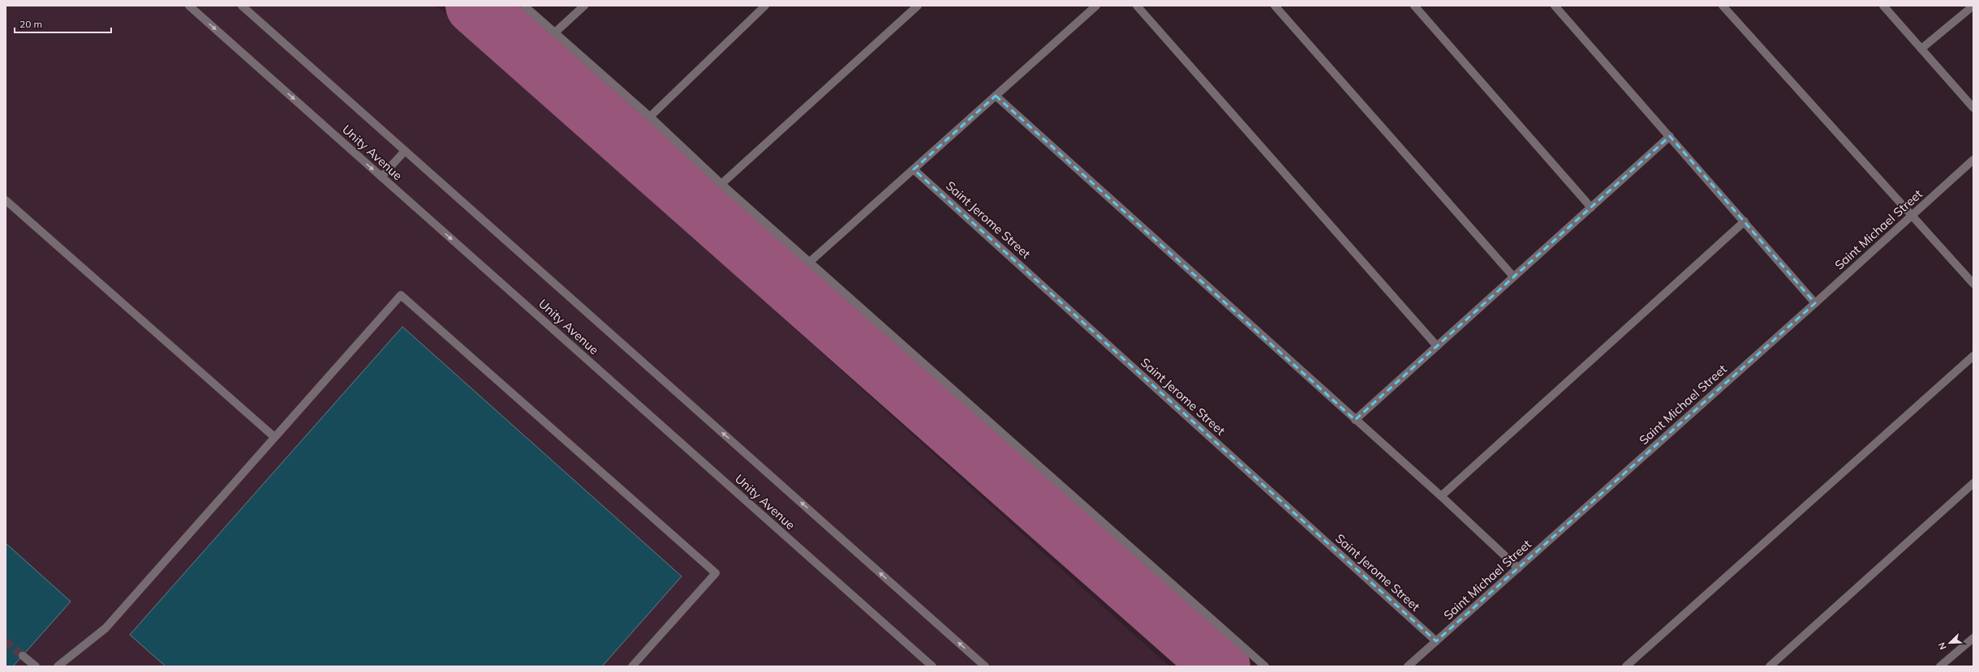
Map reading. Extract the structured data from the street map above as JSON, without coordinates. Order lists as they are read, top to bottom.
{
  "streets": {
    "street": ["Unity Avenue", "Saint Jerome Street", "Saint Michael Street"]
  },
  "crossings": [
    ["Saint Jerome Street", "Saint Michael Street"]
  ],
  "scale_bar": "20 m",
  "north": "bottom left"
}
